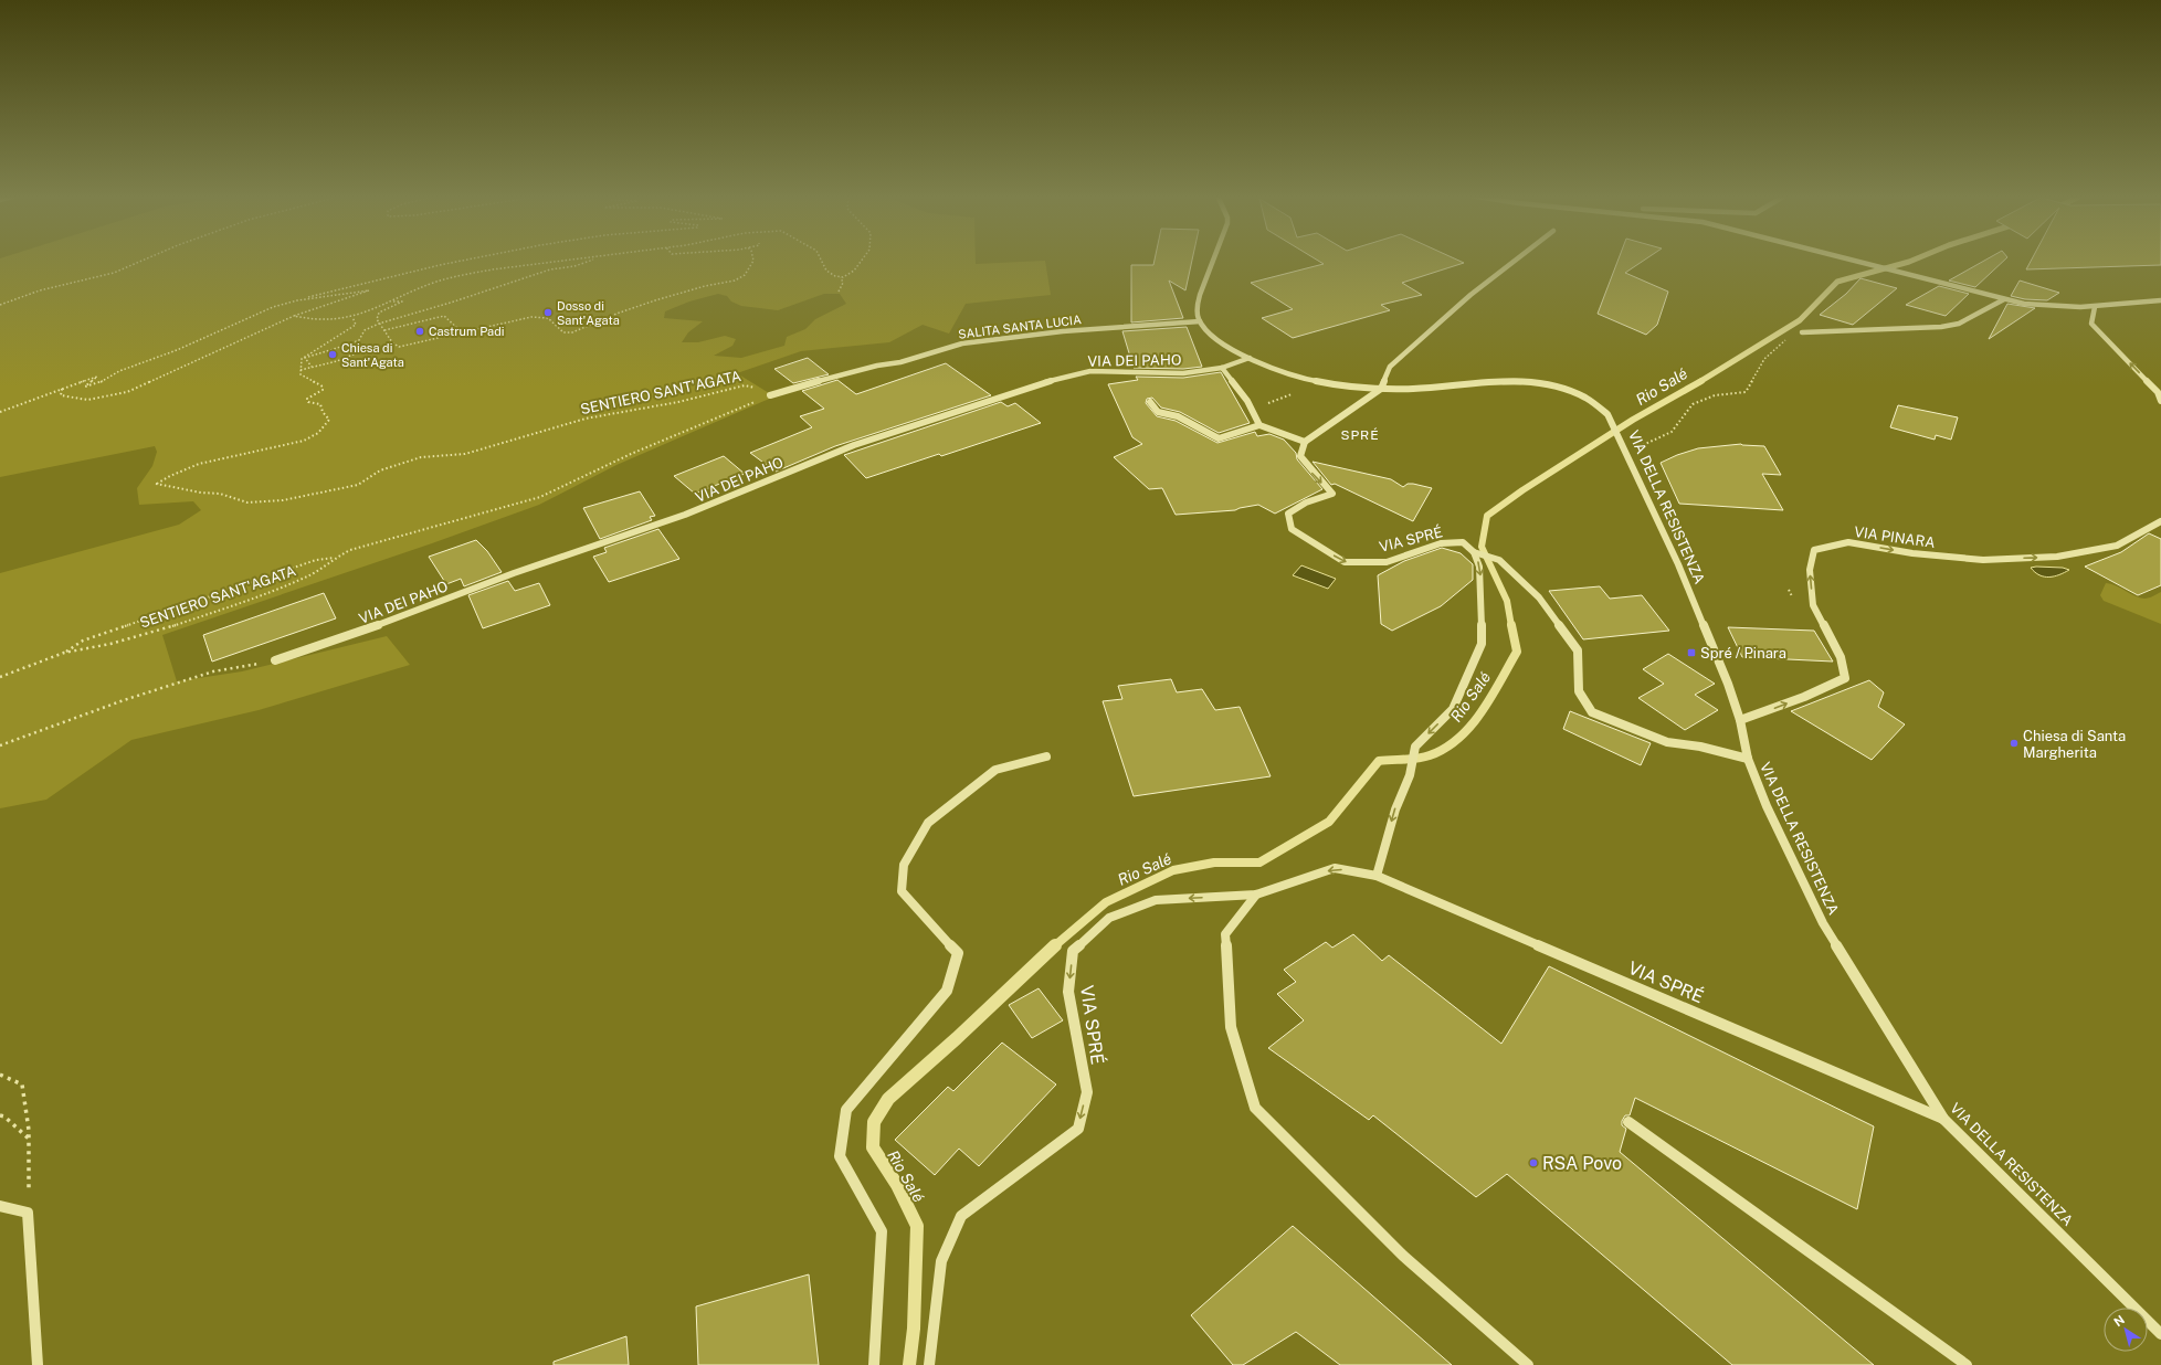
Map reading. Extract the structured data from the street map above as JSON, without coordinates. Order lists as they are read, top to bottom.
{
  "streets": {
    "street": [
      "SALITA SANTA LUCIA",
      "VIA DEI PAHO",
      "VIA DELLA RESISTENZA",
      "VIA PINARA",
      "VIA SPRÉ"
    ],
    "path": ["SENTIERO SANT'AGATA"]
  },
  "crossings": [
    ["SALITA SANTA LUCIA", "SENTIERO SANT'AGATA"],
    ["SALITA SANTA LUCIA", "VIA DELLA RESISTENZA"],
    ["VIA DELLA RESISTENZA", "VIA PINARA"],
    ["VIA DELLA RESISTENZA", "VIA SPRÉ"]
  ],
  "districts": ["SPRÉ"],
  "water": ["Rio Salé"],
  "places": {
    "other": [
      "Dosso di Sant'Agata",
      "Castrum Padi",
      "Chiesa di Sant'Agata",
      "Chiesa di Santa Margherita",
      "RSA Povo"
    ],
    "transit": ["Spré / Pinara"]
  },
  "north": "top left"
}
